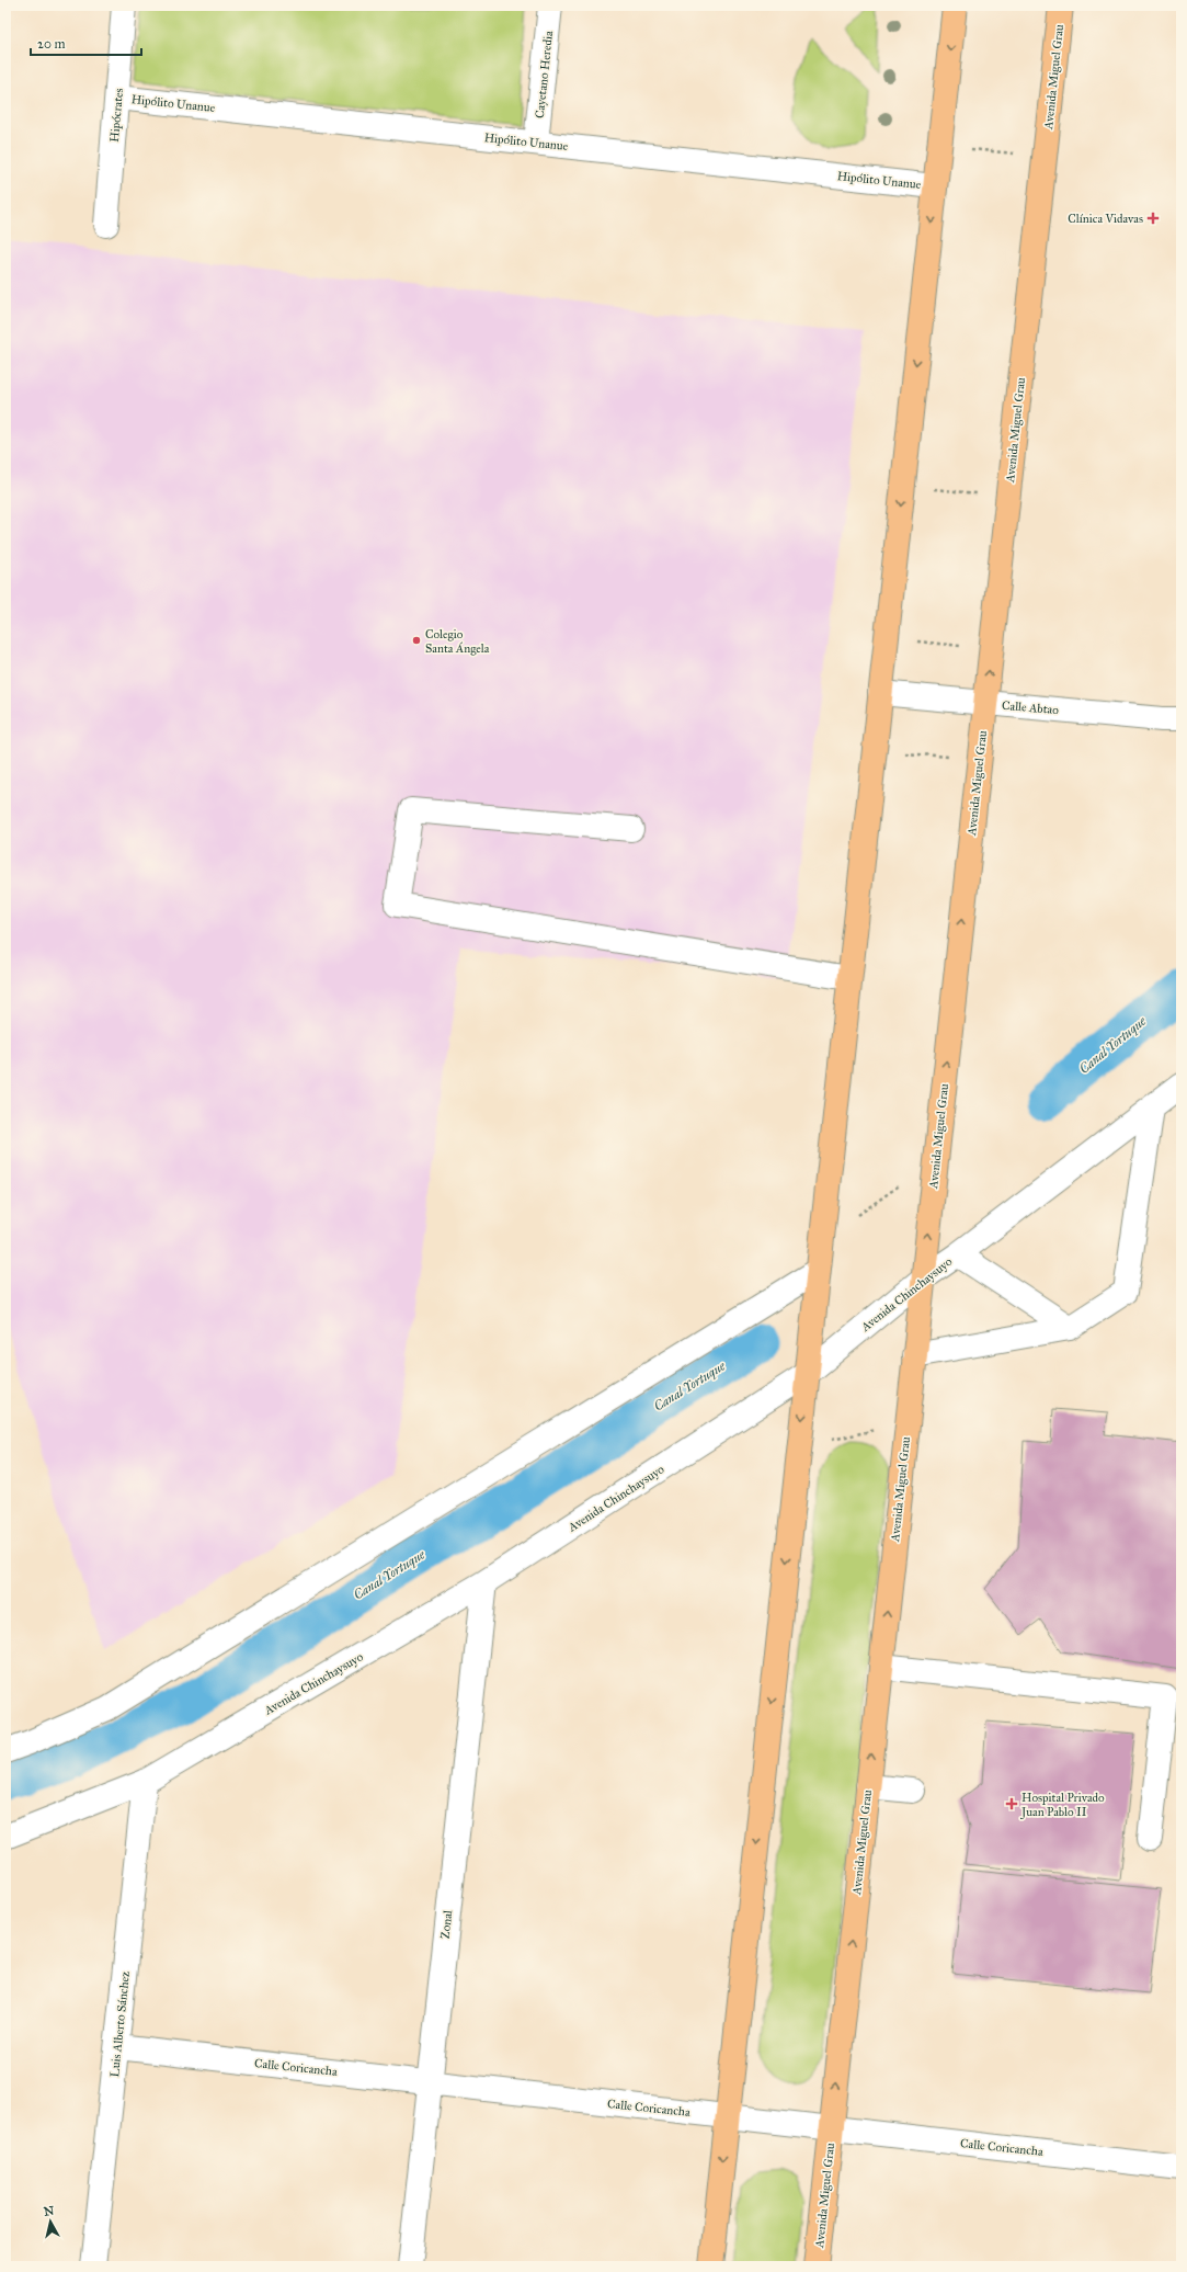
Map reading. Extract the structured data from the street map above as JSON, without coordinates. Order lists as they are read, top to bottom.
{
  "streets": {
    "main road": ["Avenida Miguel Grau"],
    "street": [
      "Cayetano Heredia",
      "Hipólito Unanue",
      "Hipócrates",
      "Calle Abtao",
      "Avenida Chinchaysuyo",
      "Zonal",
      "Luis Alberto Sánchez",
      "Calle Coricancha"
    ]
  },
  "crossings": [
    ["Cayetano Heredia", "Hipólito Unanue"],
    ["Avenida Miguel Grau", "Calle Abtao"],
    ["Avenida Miguel Grau", "Avenida Chinchaysuyo"],
    ["Avenida Miguel Grau", "Calle Coricancha"],
    ["Hipólito Unanue", "Hipócrates"],
    ["Avenida Chinchaysuyo", "Zonal"],
    ["Avenida Chinchaysuyo", "Luis Alberto Sánchez"],
    ["Zonal", "Calle Coricancha"],
    ["Luis Alberto Sánchez", "Calle Coricancha"]
  ],
  "water": ["Canal Yortuque"],
  "places": {
    "health": ["Clínica Vidavas", "Hospital Privado Juan Pablo II"],
    "other": ["Colegio Santa Ángela"]
  },
  "scale_bar": "20 m",
  "north": "top"
}
